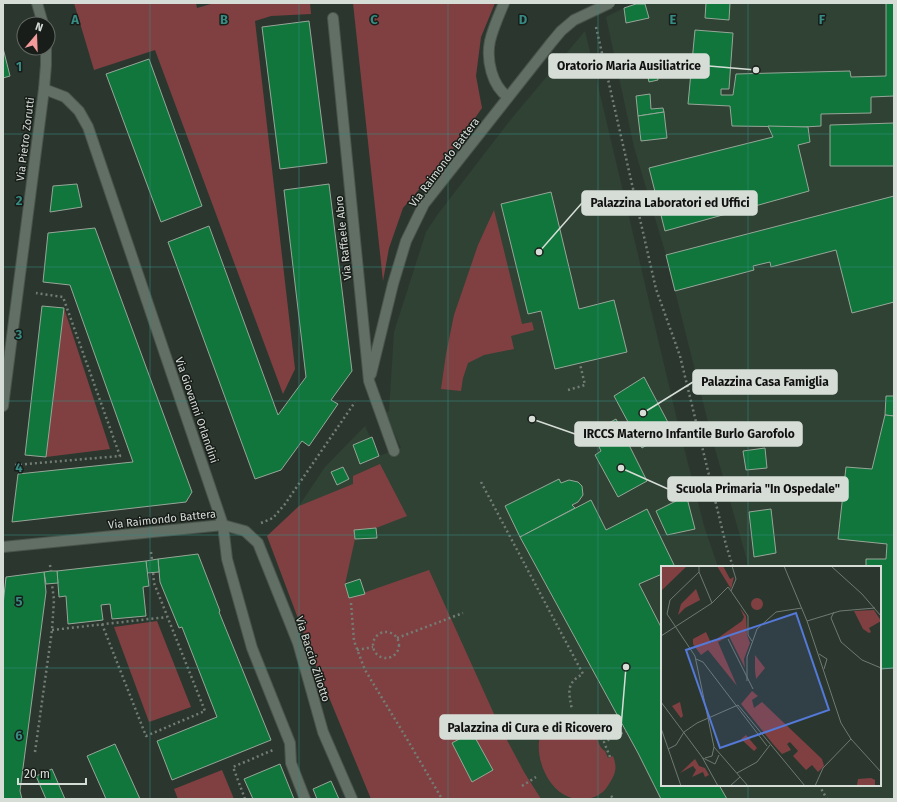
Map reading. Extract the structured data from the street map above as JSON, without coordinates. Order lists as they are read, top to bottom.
{
  "streets": {
    "street": [
      "Via Pietro Zorutti",
      "Via Raimondo Battera",
      "Via Raffaele Abro",
      "Via Giovanni Orlandini",
      "Via Baccio Ziliotto"
    ]
  },
  "crossings": [
    ["Via Pietro Zorutti", "Via Giovanni Orlandini"],
    ["Via Raimondo Battera", "Via Raffaele Abro"],
    ["Via Raimondo Battera", "Via Giovanni Orlandini"],
    ["Via Raimondo Battera", "Via Baccio Ziliotto"]
  ],
  "places": [
    "Oratorio Maria Ausiliatrice",
    "Palazzina Laboratori ed Uffici",
    "Palazzina Casa Famiglia",
    "IRCCS Materno Infantile Burlo Garofolo",
    "Scuola Primaria \"In Ospedale\"",
    "Palazzina di Cura e di Ricovero"
  ],
  "scale_bar": "20 m",
  "north": "top",
  "grid": {
    "columns": [
      "A",
      "B",
      "C",
      "D",
      "E",
      "F"
    ],
    "rows": [
      "1",
      "2",
      "3",
      "4",
      "5",
      "6"
    ]
  }
}
